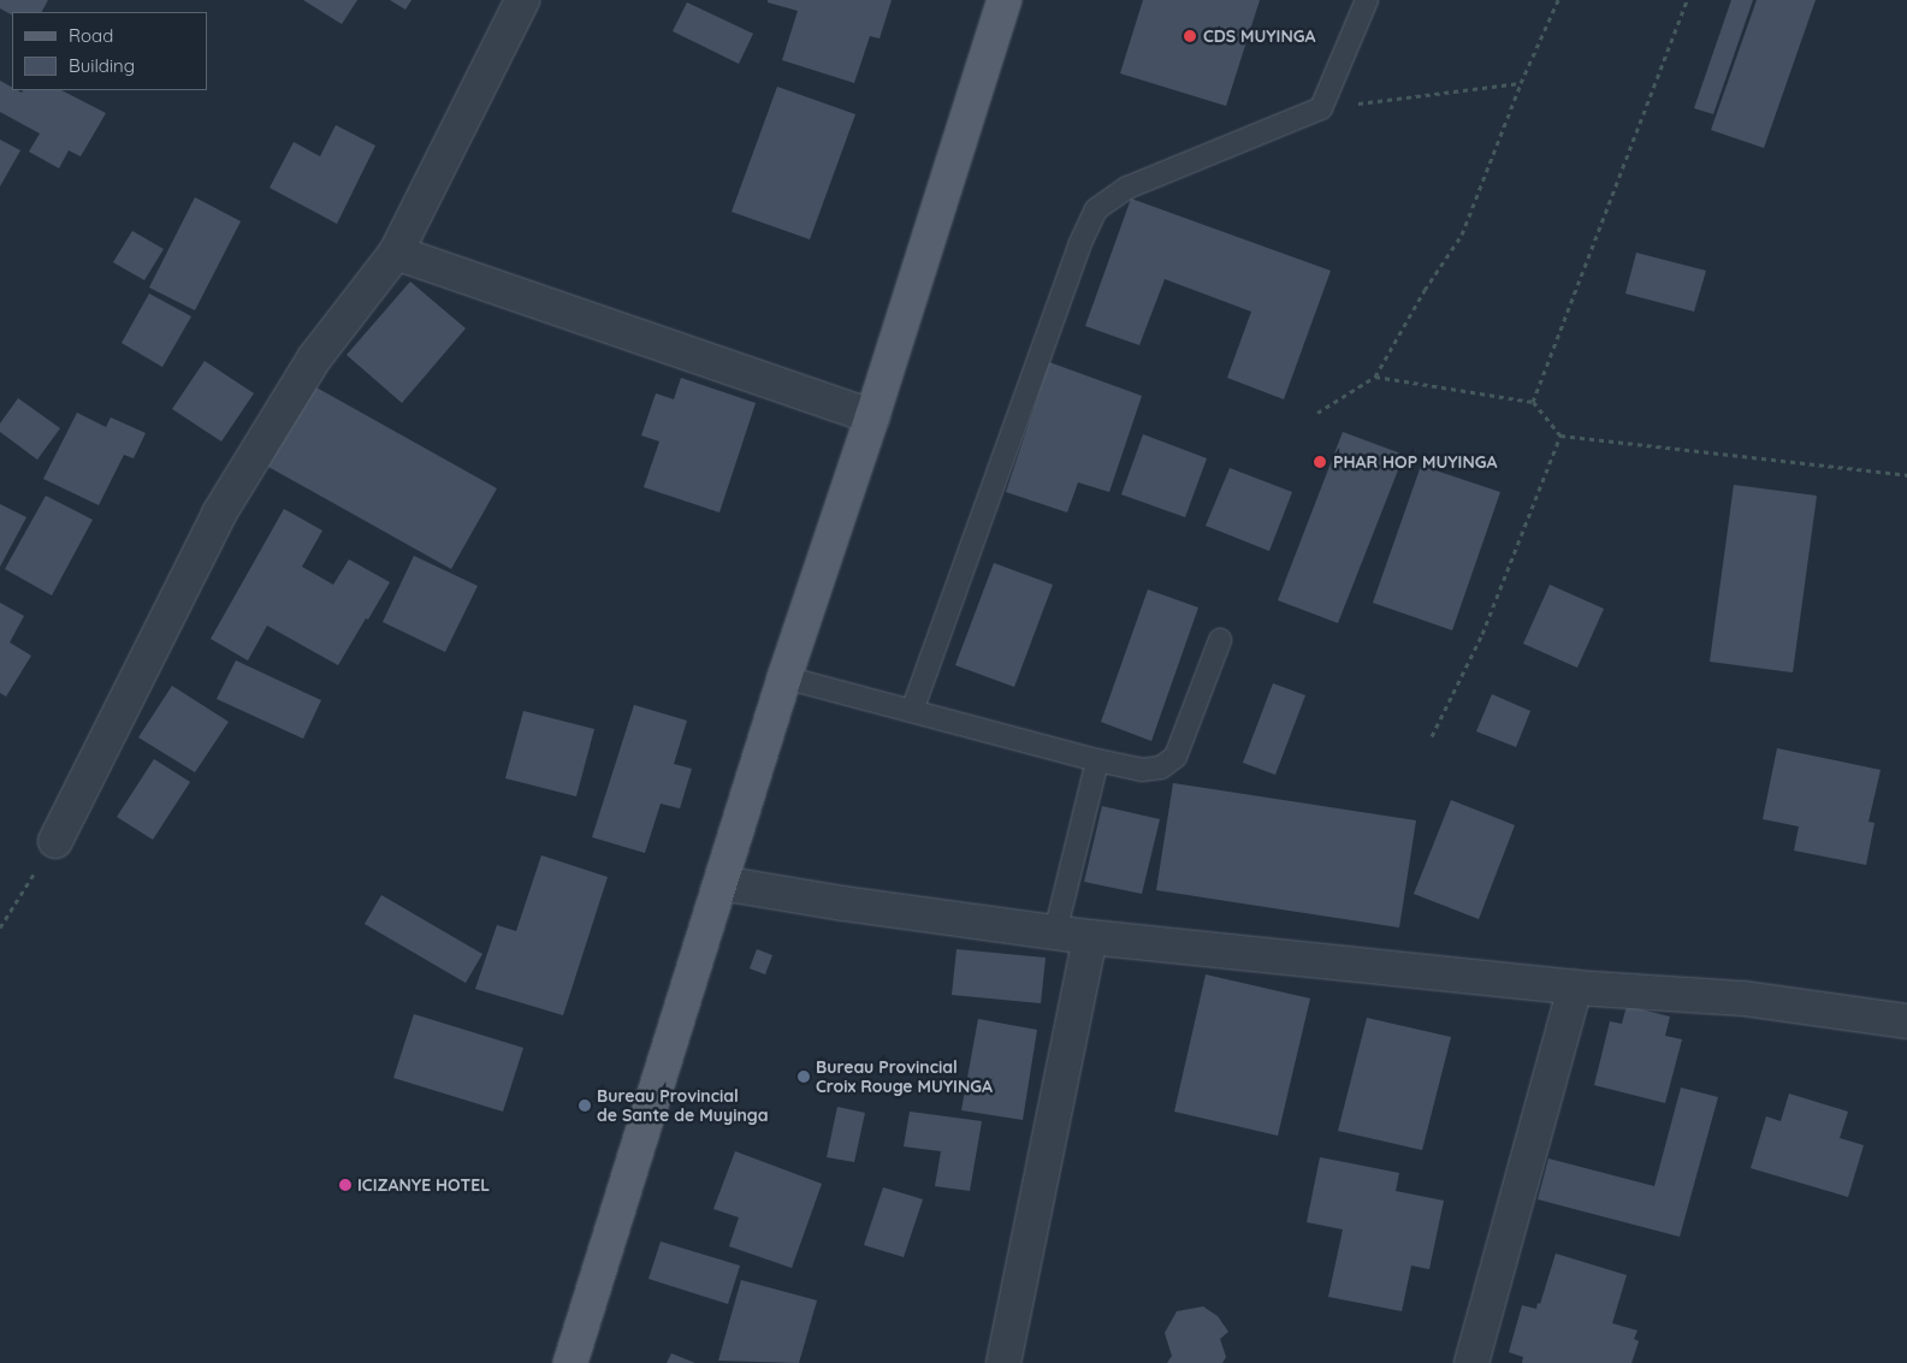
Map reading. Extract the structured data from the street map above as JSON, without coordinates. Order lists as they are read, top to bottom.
{
  "places": [
    "CDS MUYINGA",
    "PHAR HOP MUYINGA",
    "Bureau Provincial Croix Rouge MUYINGA",
    "Bureau Provincial de Sante de Muyinga",
    "ICIZANYE HOTEL"
  ],
  "legend": ["Road", "Building"]
}
